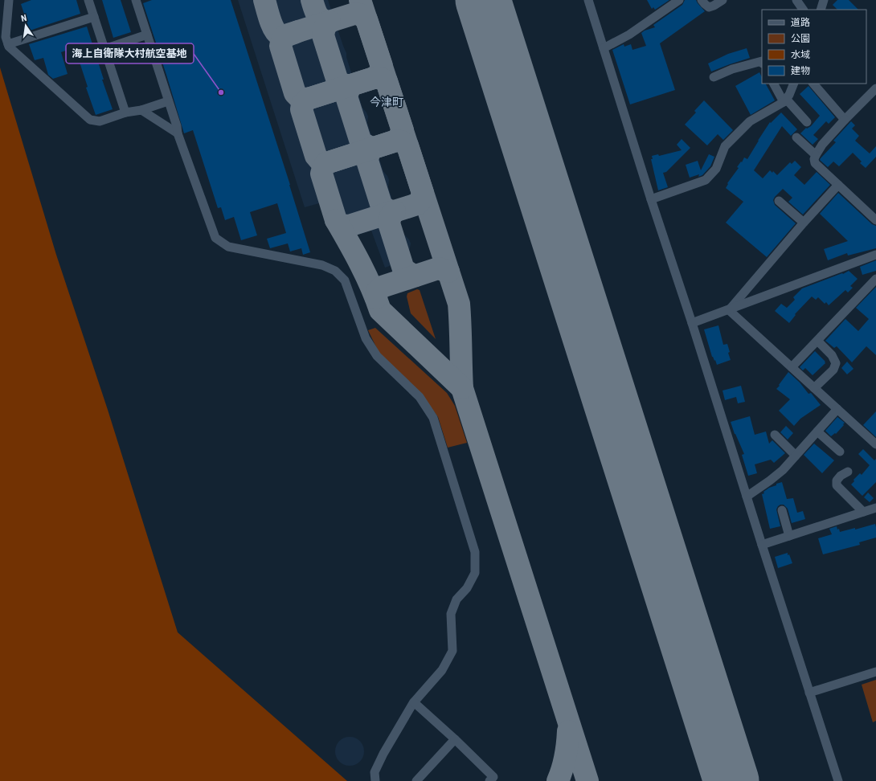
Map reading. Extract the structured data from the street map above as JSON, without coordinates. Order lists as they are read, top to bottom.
{
  "districts": ["今津町"],
  "places": ["海上自衛隊大村航空基地"],
  "legend": [
    "道路",
    "公園",
    "水域",
    "建物"
  ],
  "north": "top"
}
